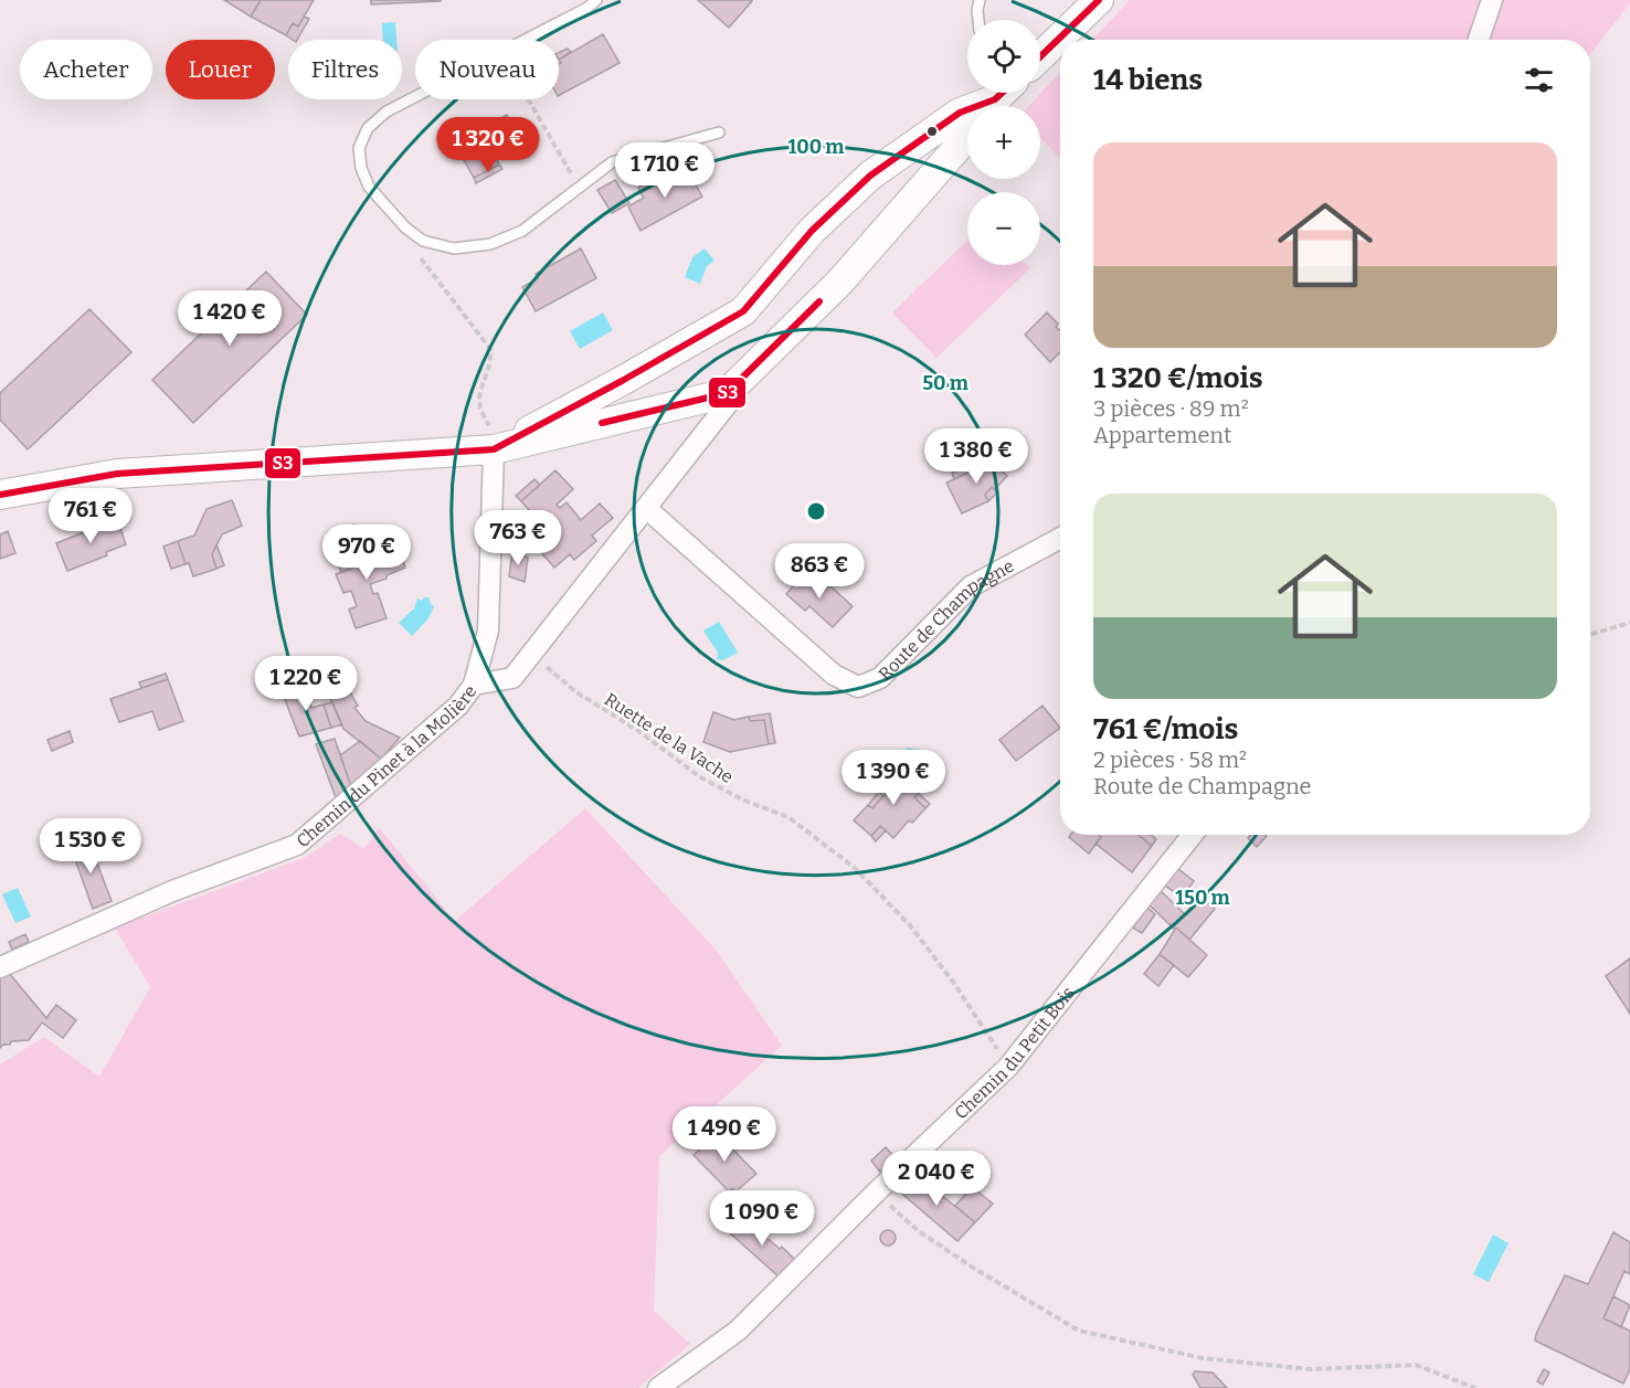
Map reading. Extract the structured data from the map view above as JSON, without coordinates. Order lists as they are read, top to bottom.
{
  "streets": {
    "street": ["Route de Champagne", "Chemin du Pinet à la Molière", "Chemin du Petit Bois"],
    "path": ["Ruette de la Vache"]
  },
  "crossings": [
    ["Route de Champagne", "Chemin du Pinet à la Molière"],
    ["Ruette de la Vache", "Chemin du Pinet à la Molière"],
    ["Ruette de la Vache", "Chemin du Petit Bois"]
  ],
  "lines": ["transit line S3"],
  "page": {
    "map_buttons": ["+", "−"],
    "chip": [
      "Acheter",
      "Louer",
      "Filtres",
      "Nouveau"
    ],
    "heading": "14 biens",
    "price": [
      "1 320 €",
      "1 710 €",
      "1 420 €",
      "1 380 €",
      "761 €",
      "763 €",
      "970 €",
      "863 €",
      "1 220 €",
      "1 390 €",
      "1 530 €",
      "1 490 €",
      "2 040 €",
      "1 090 €"
    ],
    "list": [
      {
        "name": "1 320 €/mois",
        "note": "3 pièces · 89 m² · Appartement"
      },
      {
        "name": "761 €/mois",
        "note": "2 pièces · 58 m² · Route de Champagne"
      }
    ]
  },
  "rings": ["100 m", "50 m", "150 m"]
}
